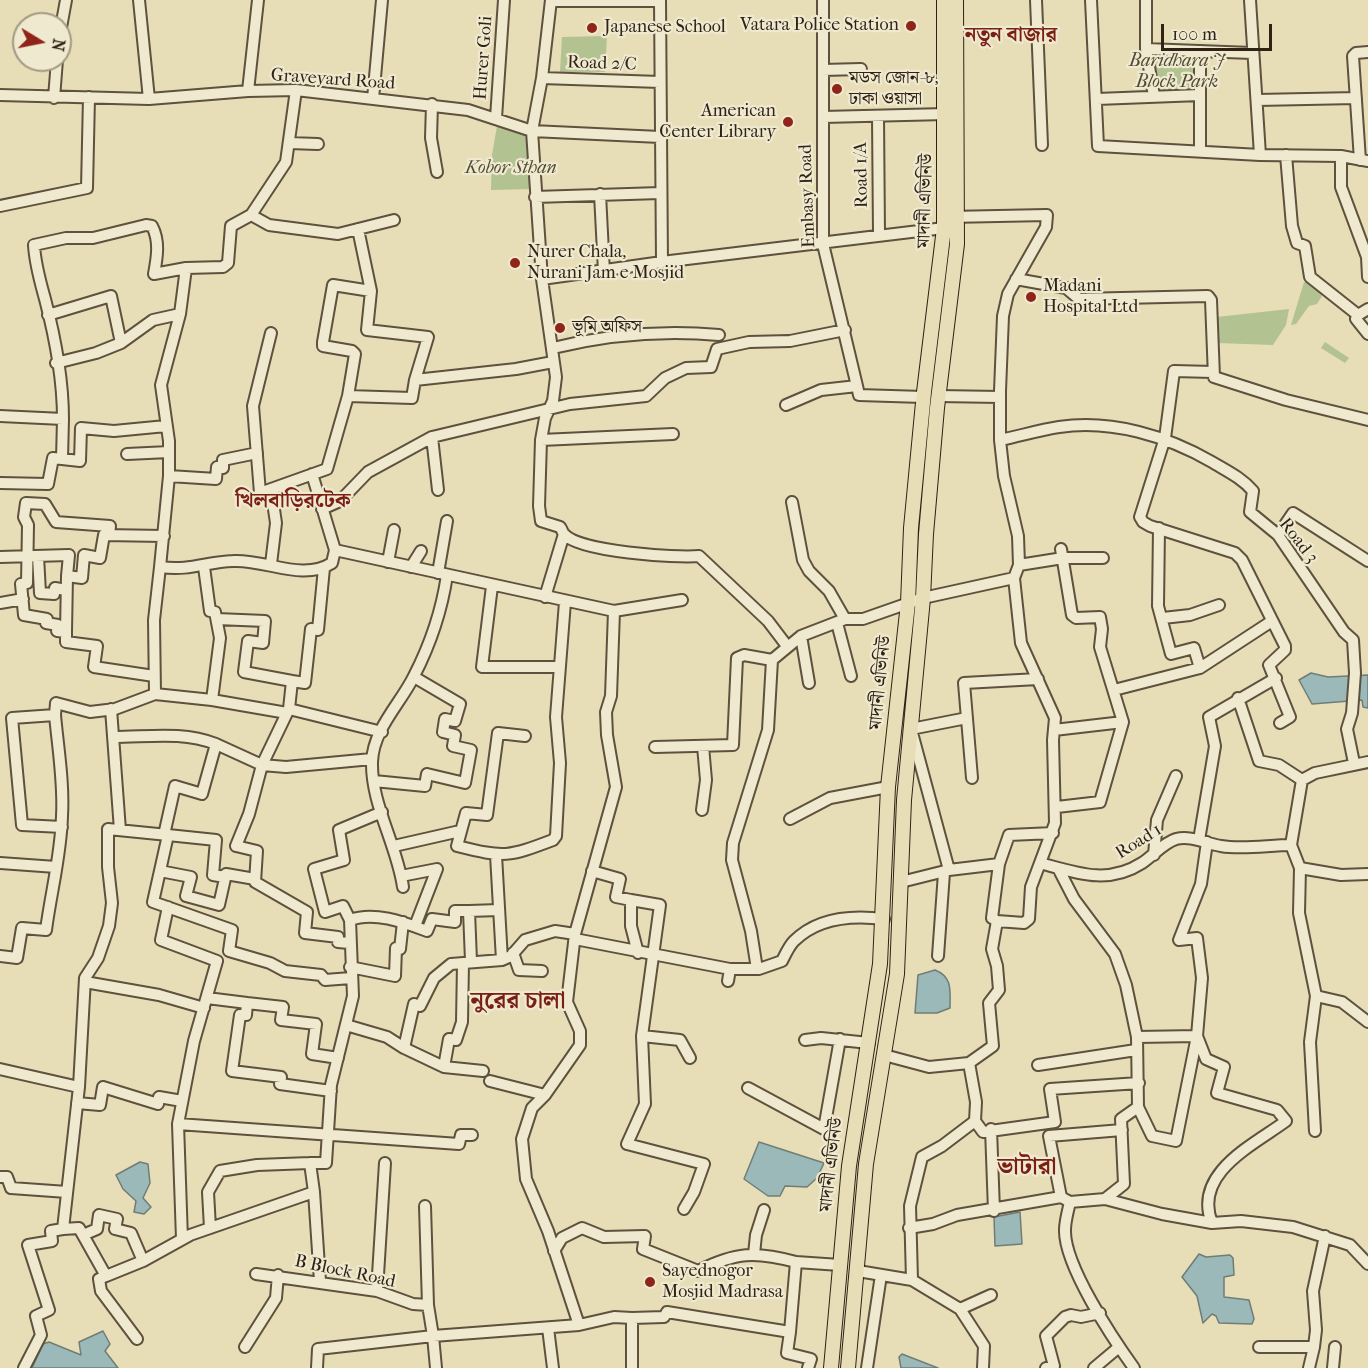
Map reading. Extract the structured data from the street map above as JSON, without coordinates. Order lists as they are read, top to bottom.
{
  "streets": {
    "main road": ["মাদানী এভিনিউ"],
    "street": [
      "Hurer Goli",
      "Road 2/C",
      "Graveyard Road",
      "Road 1/A",
      "Embasy Road",
      "Road 3",
      "Road 1",
      "B Block Road"
    ]
  },
  "crossings": [
    ["Hurer Goli", "Graveyard Road"]
  ],
  "districts": [
    "নতুন বাজার",
    "খিলবাড়িরটেক",
    "নুরের চালা",
    "ভাটারা"
  ],
  "parks": ["Baridhara J Block Park", "Kobor Sthan"],
  "places": [
    "Vatara Police Station",
    "Japanese School",
    "মডস জোন-৮, ঢাকা ওয়াসা",
    "American Center Library",
    "Nurer Chala, Nurani Jam e Mosjid",
    "Madani Hospital Ltd",
    "ভূমি অফিস",
    "Sayednogor Mosjid Madrasa"
  ],
  "scale_bar": "100 m",
  "north": "right"
}
